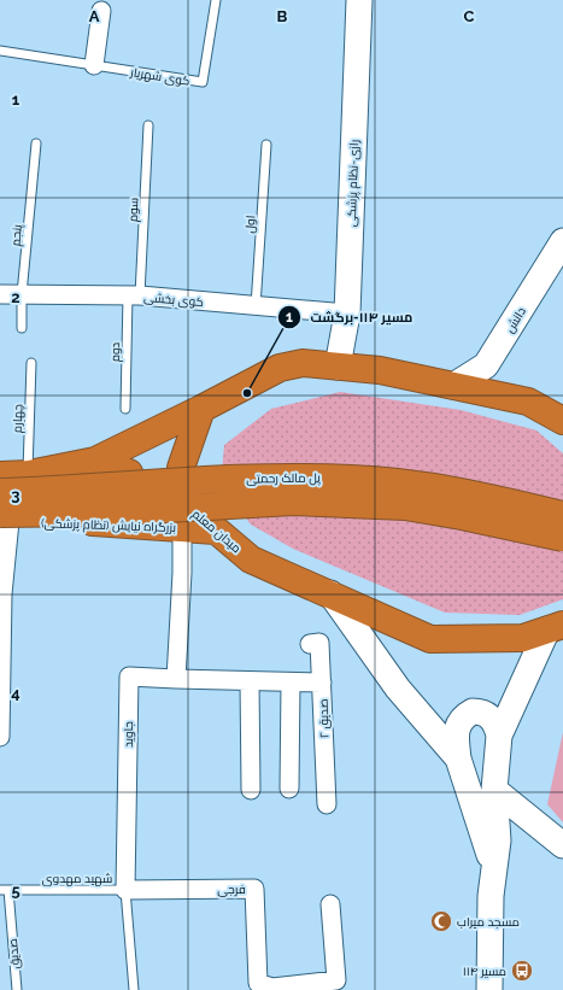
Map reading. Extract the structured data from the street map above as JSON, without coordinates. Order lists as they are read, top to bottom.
{
  "streets": {
    "highway": ["پل مالک رحمتی", "بزرگراه نیایش (نظام پزشکی)", "میدان معلم"],
    "main road": ["رازی-نظام پزشکی", "دانش"],
    "street": [
      "کوی بخشی",
      "صدیق ۲",
      "جاوید",
      "فرجی"
    ],
    "lane": [
      "کوی شهریار",
      "سوم",
      "اول",
      "پنجم",
      "دوم",
      "چهارم",
      "شهید مهدوی",
      "صدیق"
    ]
  },
  "crossings": [
    ["رازی-نظام پزشکی", "کوی بخشی"],
    ["سوم", "کوی بخشی"],
    ["سوم", "دوم"],
    ["اول", "کوی بخشی"],
    ["پنجم", "کوی بخشی"],
    ["کوی بخشی", "دوم"],
    ["پل مالک رحمتی", "بزرگراه نیایش (نظام پزشکی)"],
    ["بزرگراه نیایش (نظام پزشکی)", "میدان معلم"],
    ["جاوید", "شهید مهدوی"],
    ["جاوید", "فرجی"],
    ["شهید مهدوی", "فرجی"],
    ["شهید مهدوی", "صدیق"]
  ],
  "places": {
    "other": ["مسیر ۱۱۴-برگشت"],
    "mosque": ["مسجد میراب"],
    "bus stop": ["مسیر ۱۱۴"]
  },
  "grid": {
    "columns": ["A", "B", "C"],
    "rows": [
      "1",
      "2",
      "3",
      "4",
      "5"
    ]
  }
}
